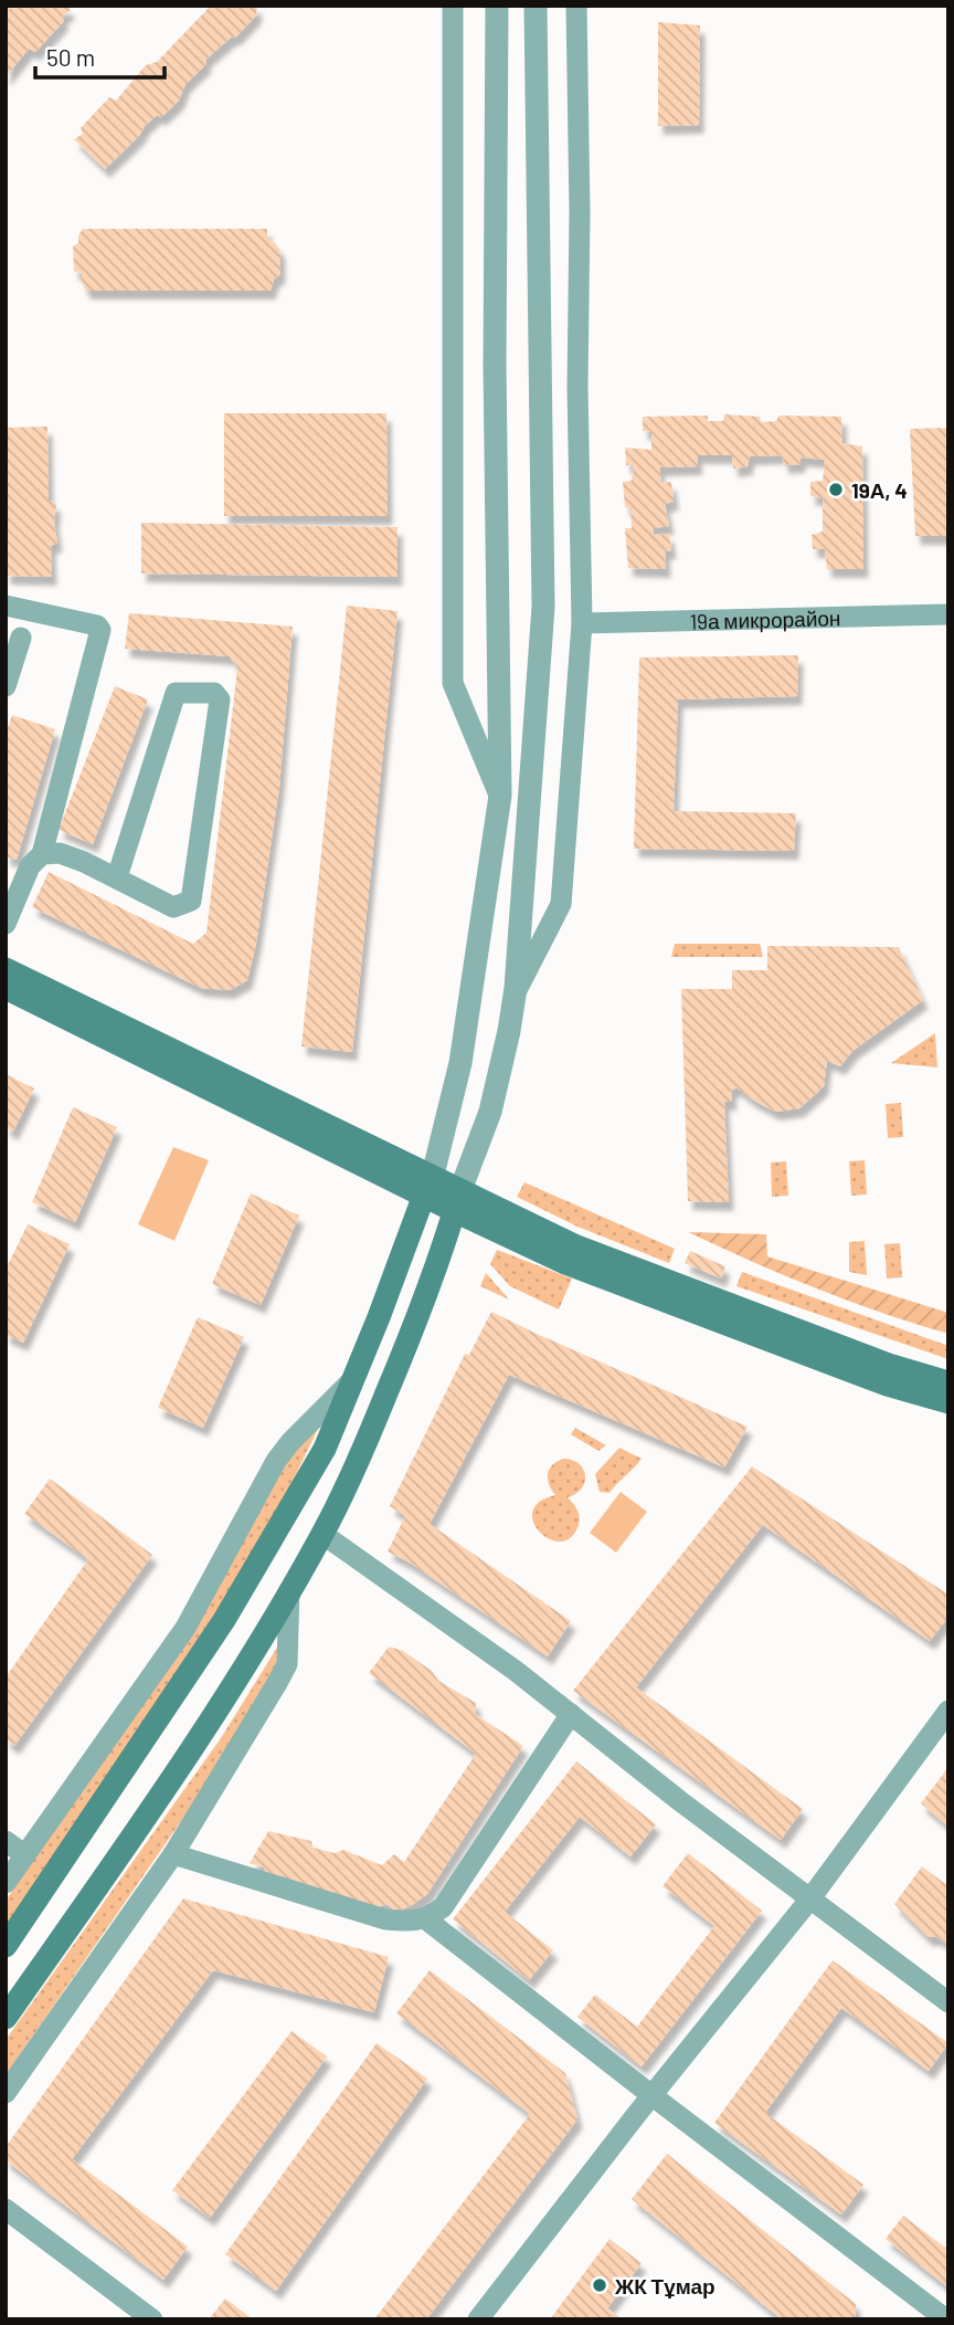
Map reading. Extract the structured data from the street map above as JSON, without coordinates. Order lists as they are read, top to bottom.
{
  "streets": {
    "street": ["19а микрорайон"]
  },
  "places": ["19А, 4", "ЖК Тұмар"],
  "scale_bar": "50 m"
}
